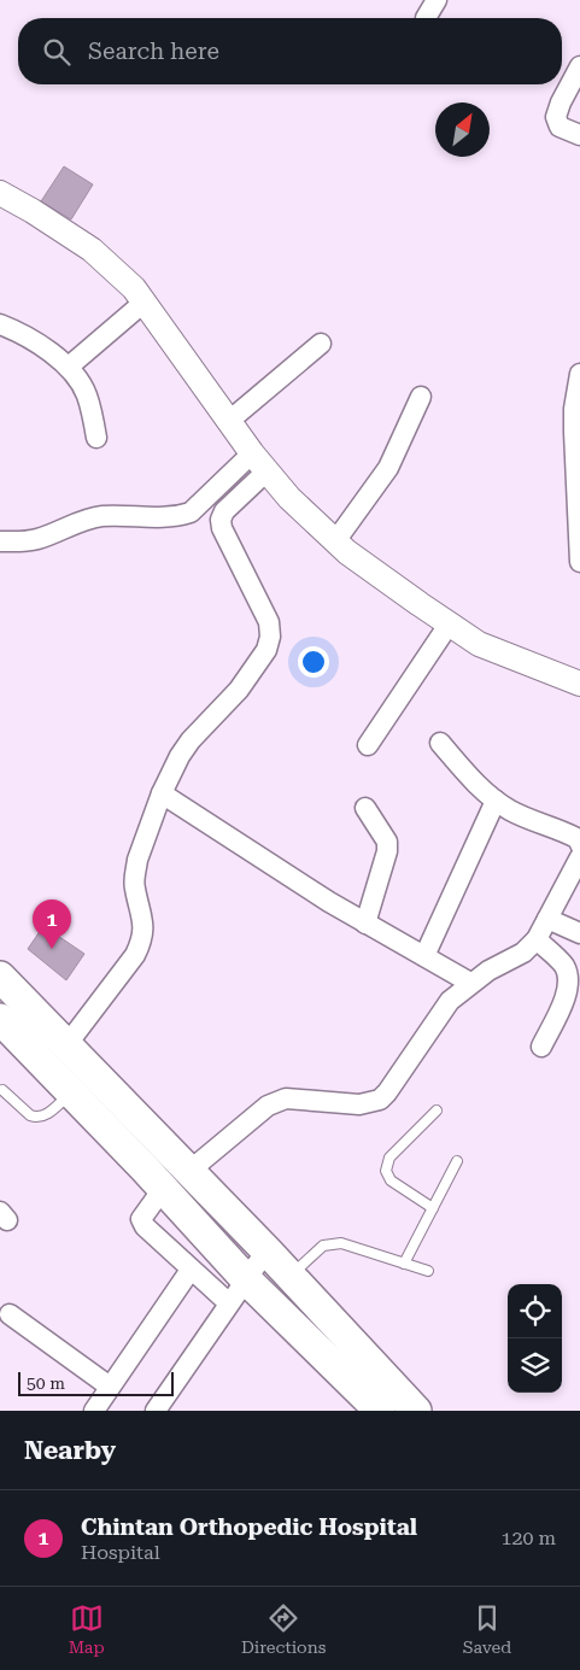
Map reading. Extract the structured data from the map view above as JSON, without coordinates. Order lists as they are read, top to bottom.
{
  "scale_bar": "50 m",
  "north": "top right",
  "page": {
    "search": "Search here",
    "pins": "1",
    "scale": "50 m",
    "heading": "Nearby",
    "list": [
      {
        "mark": "1",
        "name": "Chintan Orthopedic Hospital",
        "note": "Hospital",
        "value": "120 m"
      }
    ],
    "nav": ["Map", "Directions", "Saved"]
  }
}
